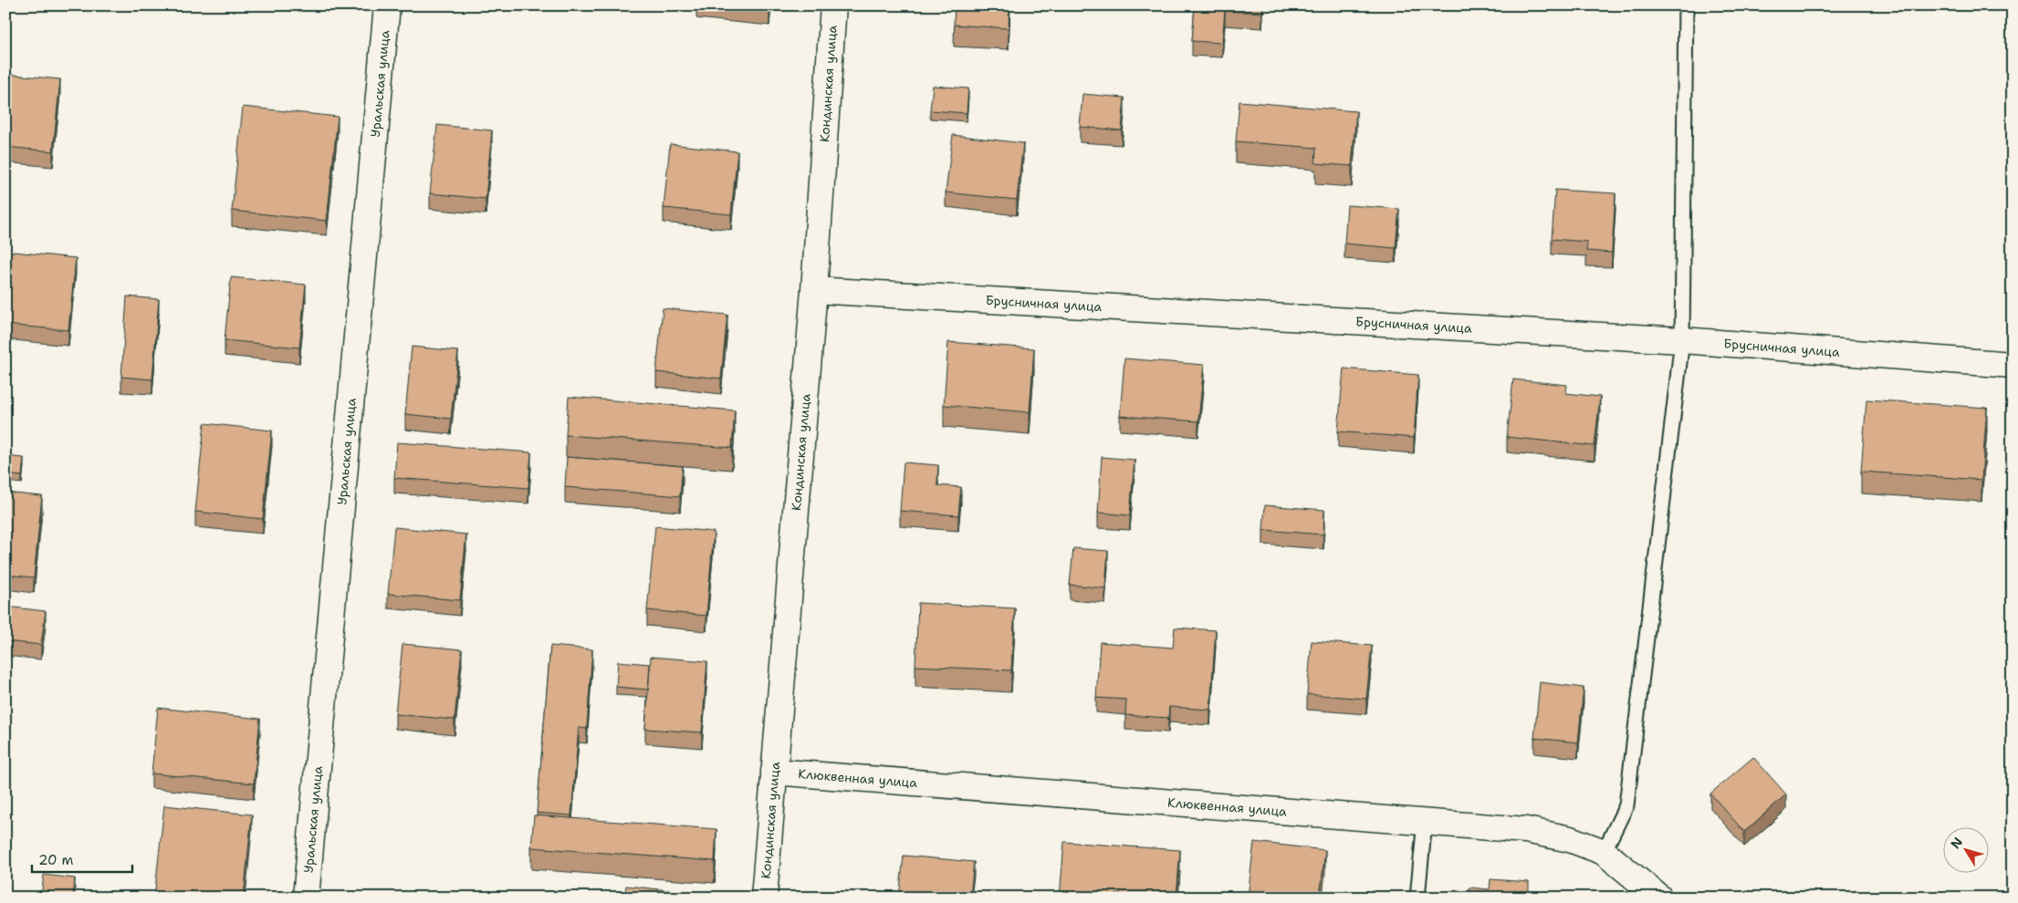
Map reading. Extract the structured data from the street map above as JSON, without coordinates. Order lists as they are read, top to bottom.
{
  "streets": {
    "street": [
      "Кондинская улица",
      "Уральская улица",
      "Брусничная улица",
      "Клюквенная улица"
    ]
  },
  "crossings": [
    ["Кондинская улица", "Брусничная улица"],
    ["Кондинская улица", "Клюквенная улица"]
  ],
  "scale_bar": "20 m",
  "north": "top left"
}
